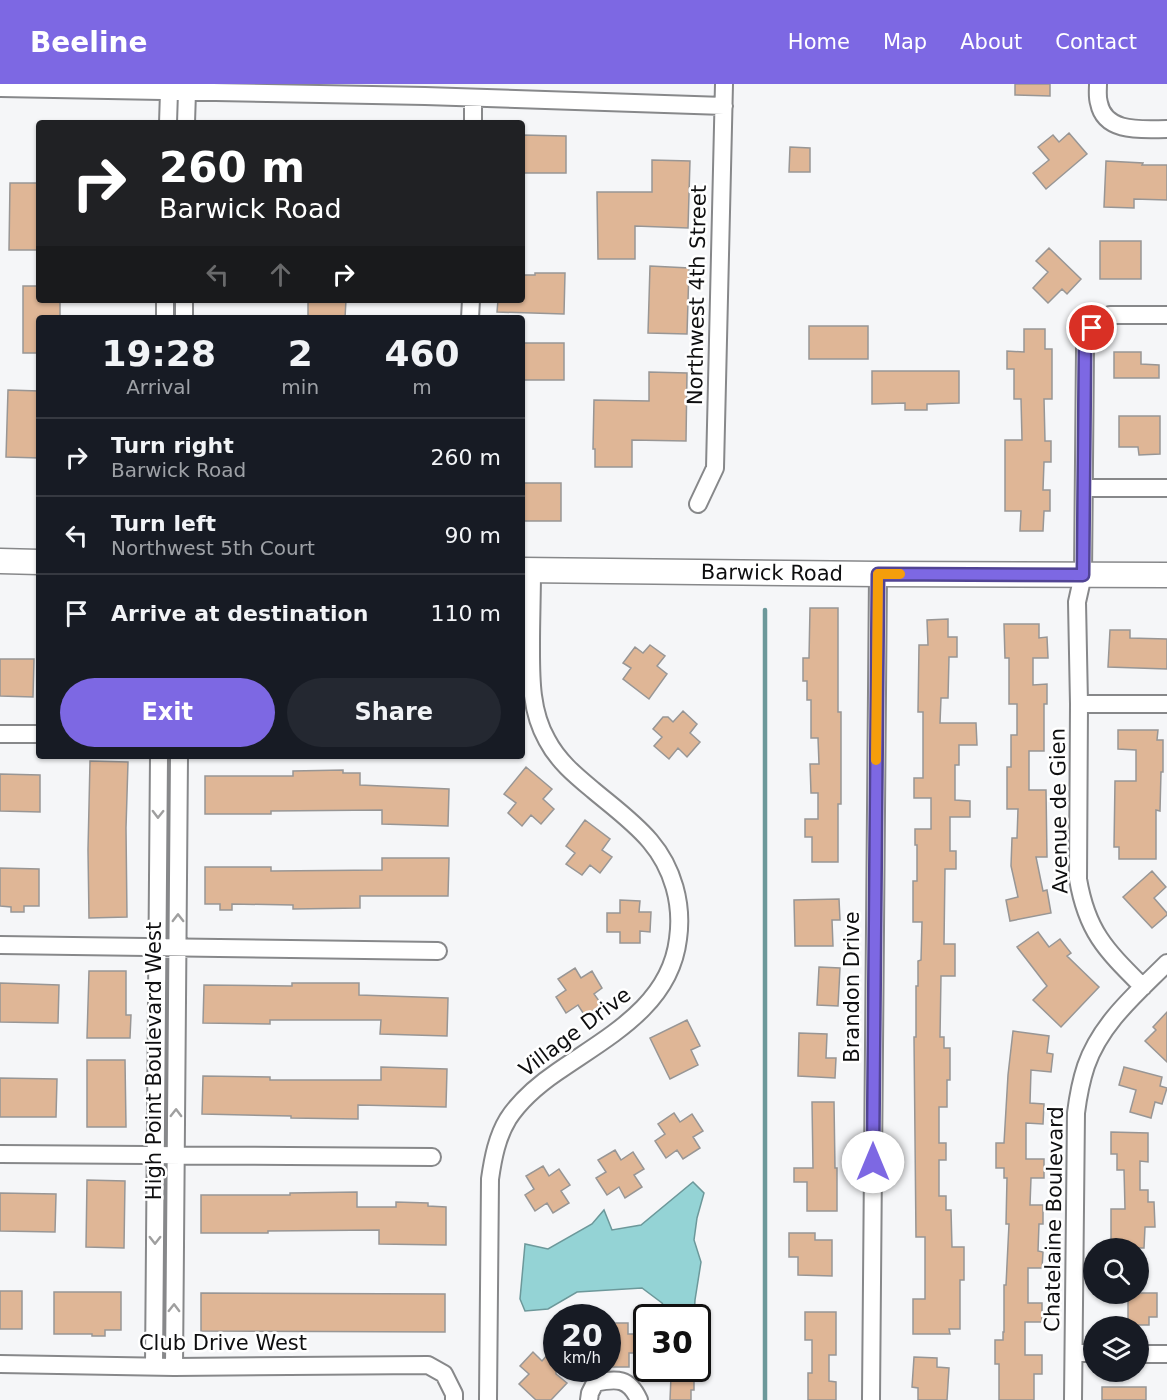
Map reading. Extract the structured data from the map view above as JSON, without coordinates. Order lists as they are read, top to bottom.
{
  "streets": {
    "street": [
      "Northwest 4th Street",
      "Barwick Road",
      "Avenue de Gien",
      "Brandon Drive",
      "Village Drive",
      "High Point Boulevard West",
      "Chatelaine Boulevard",
      "Club Drive West"
    ]
  },
  "crossings": [
    ["Barwick Road", "Avenue de Gien"],
    ["Barwick Road", "Brandon Drive"],
    ["Barwick Road", "Village Drive"],
    ["Avenue de Gien", "Chatelaine Boulevard"],
    ["High Point Boulevard West", "Club Drive West"]
  ],
  "page": {
    "header": "Beeline",
    "nav": [
      "Home",
      "Map",
      "About",
      "Contact"
    ],
    "turn": ["260 m", "Barwick Road"],
    "eta": [
      "19:28",
      "Arrival",
      "2",
      "min",
      "460",
      "m"
    ],
    "list": [
      {
        "name": "Turn right",
        "note": "Barwick Road",
        "value": "260 m"
      },
      {
        "name": "Turn left",
        "note": "Northwest 5th Court",
        "value": "90 m"
      },
      {
        "name": "Arrive at destination",
        "value": "110 m"
      }
    ],
    "buttons": ["Exit", "Share"],
    "speed": "20 km/h",
    "limit": "30"
  }
}
